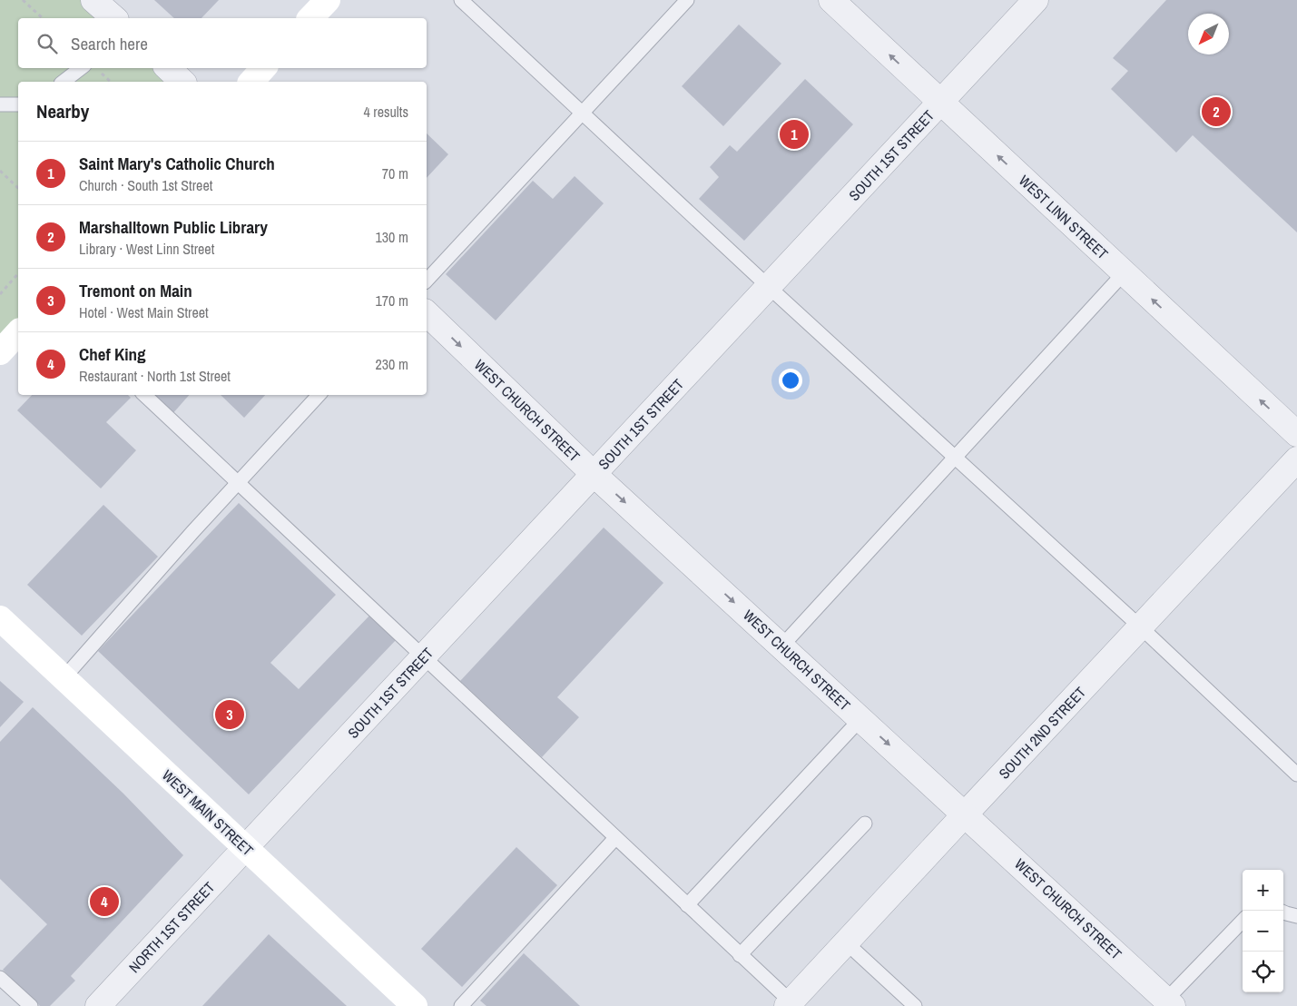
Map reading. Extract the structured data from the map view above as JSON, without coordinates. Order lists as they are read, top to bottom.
{
  "streets": {
    "main road": ["WEST MAIN STREET"],
    "street": [
      "SOUTH 1ST STREET",
      "WEST LINN STREET",
      "WEST CHURCH STREET",
      "SOUTH 2ND STREET",
      "NORTH 1ST STREET"
    ]
  },
  "crossings": [
    ["SOUTH 1ST STREET", "WEST LINN STREET"],
    ["SOUTH 1ST STREET", "WEST CHURCH STREET"],
    ["SOUTH 1ST STREET", "WEST MAIN STREET"],
    ["SOUTH 1ST STREET", "NORTH 1ST STREET"],
    ["WEST CHURCH STREET", "SOUTH 2ND STREET"],
    ["WEST MAIN STREET", "NORTH 1ST STREET"]
  ],
  "one_way": ["WEST LINN STREET", "WEST CHURCH STREET"],
  "north": "bottom left",
  "page": {
    "search": "Search here",
    "heading": ["Nearby", "4 results"],
    "pins": [
      "2",
      "1",
      "3",
      "4"
    ],
    "list": [
      {
        "mark": "1",
        "name": "Saint Mary's Catholic Church",
        "note": "Church · South 1st Street",
        "value": "70 m"
      },
      {
        "mark": "2",
        "name": "Marshalltown Public Library",
        "note": "Library · West Linn Street",
        "value": "130 m"
      },
      {
        "mark": "3",
        "name": "Tremont on Main",
        "note": "Hotel · West Main Street",
        "value": "170 m"
      },
      {
        "mark": "4",
        "name": "Chef King",
        "note": "Restaurant · North 1st Street",
        "value": "230 m"
      }
    ],
    "map_buttons": ["+", "−"]
  }
}
